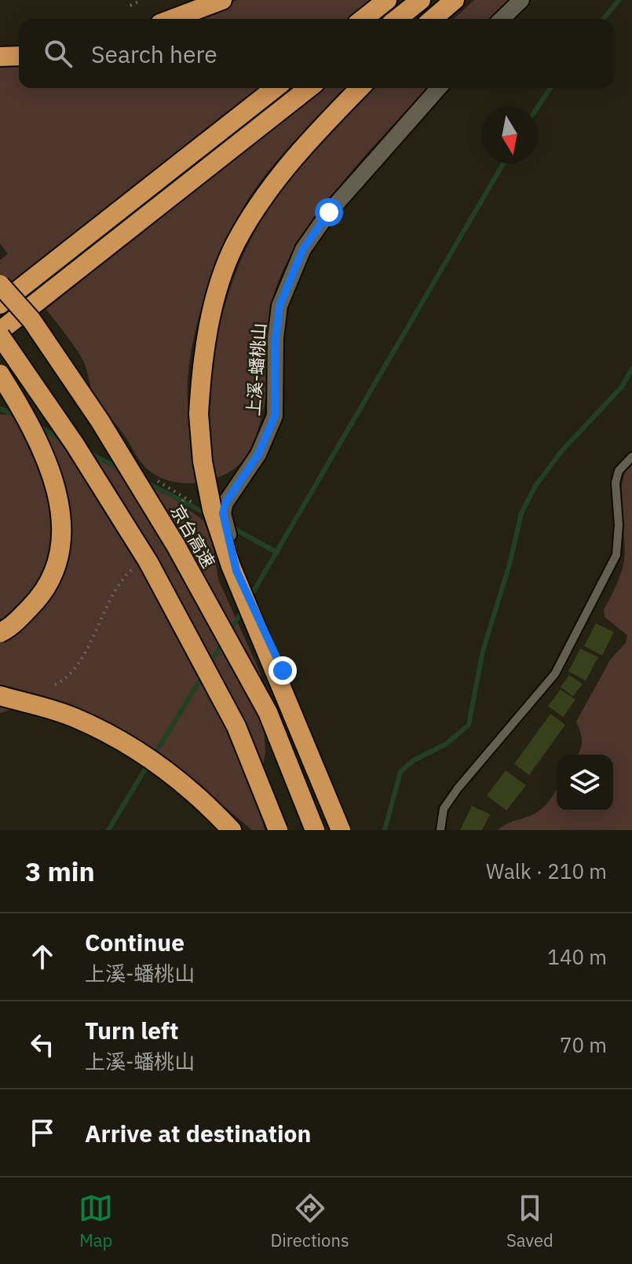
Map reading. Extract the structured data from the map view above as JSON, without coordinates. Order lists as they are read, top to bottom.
{
  "streets": {
    "highway": ["京台高速"],
    "street": ["上溪-蟠桃山"]
  },
  "north": "bottom",
  "page": {
    "search": "Search here",
    "heading": ["3 min", "Walk · 210 m"],
    "list": [
      ["Continue", "上溪-蟠桃山", "140 m"],
      ["Turn left", "上溪-蟠桃山", "70 m"],
      "Arrive at destination"
    ],
    "nav": ["Map", "Directions", "Saved"]
  }
}
